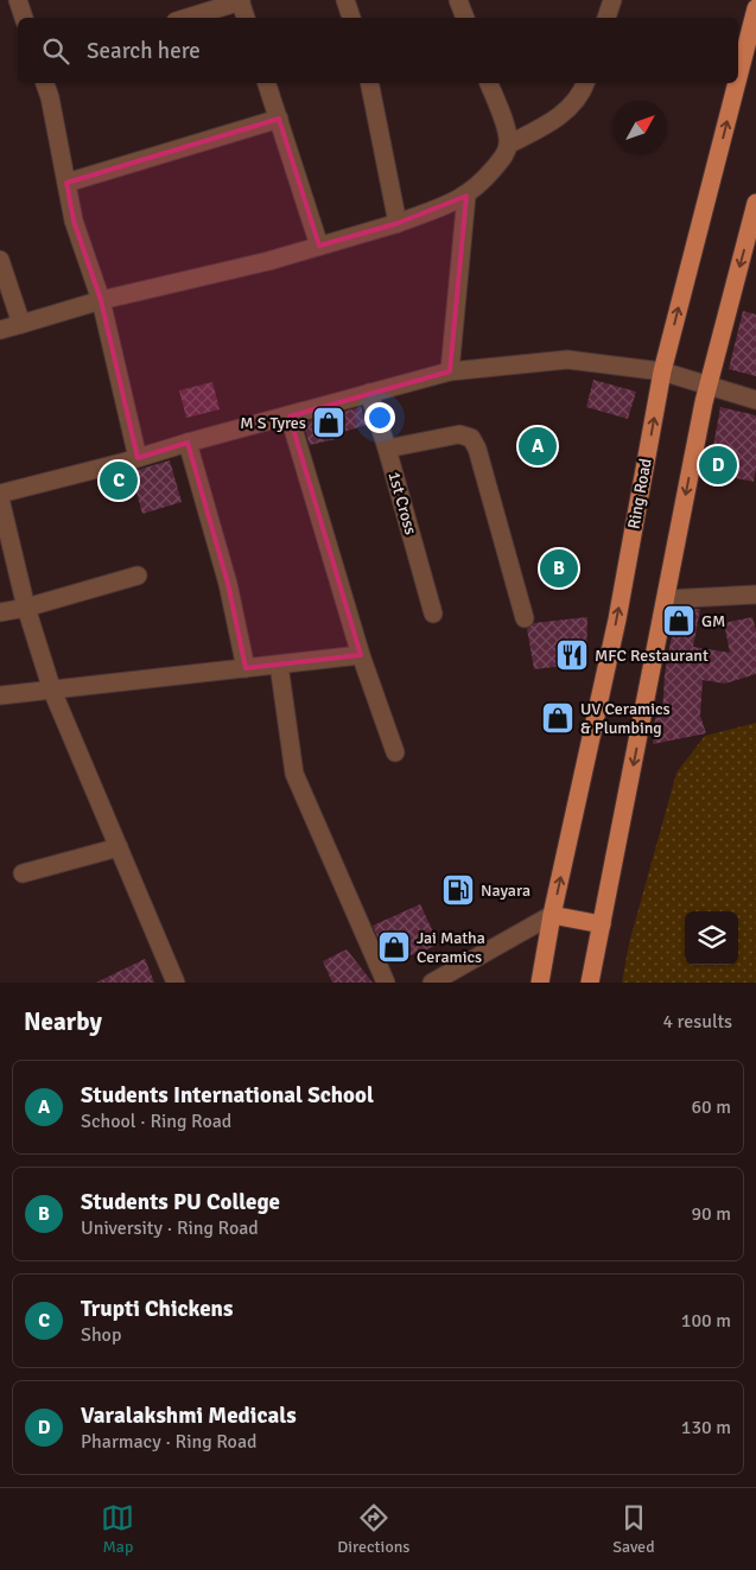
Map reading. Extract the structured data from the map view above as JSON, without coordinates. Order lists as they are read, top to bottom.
{
  "streets": {
    "main road": ["Ring Road"],
    "street": ["1st Cross"]
  },
  "places": {
    "shop": [
      "M S Tyres",
      "GM",
      "UV Ceramics & Plumbing",
      "Jai Matha Ceramics"
    ],
    "restaurant": ["MFC Restaurant"],
    "fuel station": ["Nayara"]
  },
  "north": "top right",
  "page": {
    "search": "Search here",
    "pins": [
      "A",
      "D",
      "C",
      "B"
    ],
    "heading": ["Nearby", "4 results"],
    "list": [
      {
        "mark": "A",
        "name": "Students International School",
        "note": "School · Ring Road",
        "value": "60 m"
      },
      {
        "mark": "B",
        "name": "Students PU College",
        "note": "University · Ring Road",
        "value": "90 m"
      },
      {
        "mark": "C",
        "name": "Trupti Chickens",
        "note": "Shop",
        "value": "100 m"
      },
      {
        "mark": "D",
        "name": "Varalakshmi Medicals",
        "note": "Pharmacy · Ring Road",
        "value": "130 m"
      }
    ],
    "nav": ["Map", "Directions", "Saved"]
  }
}
